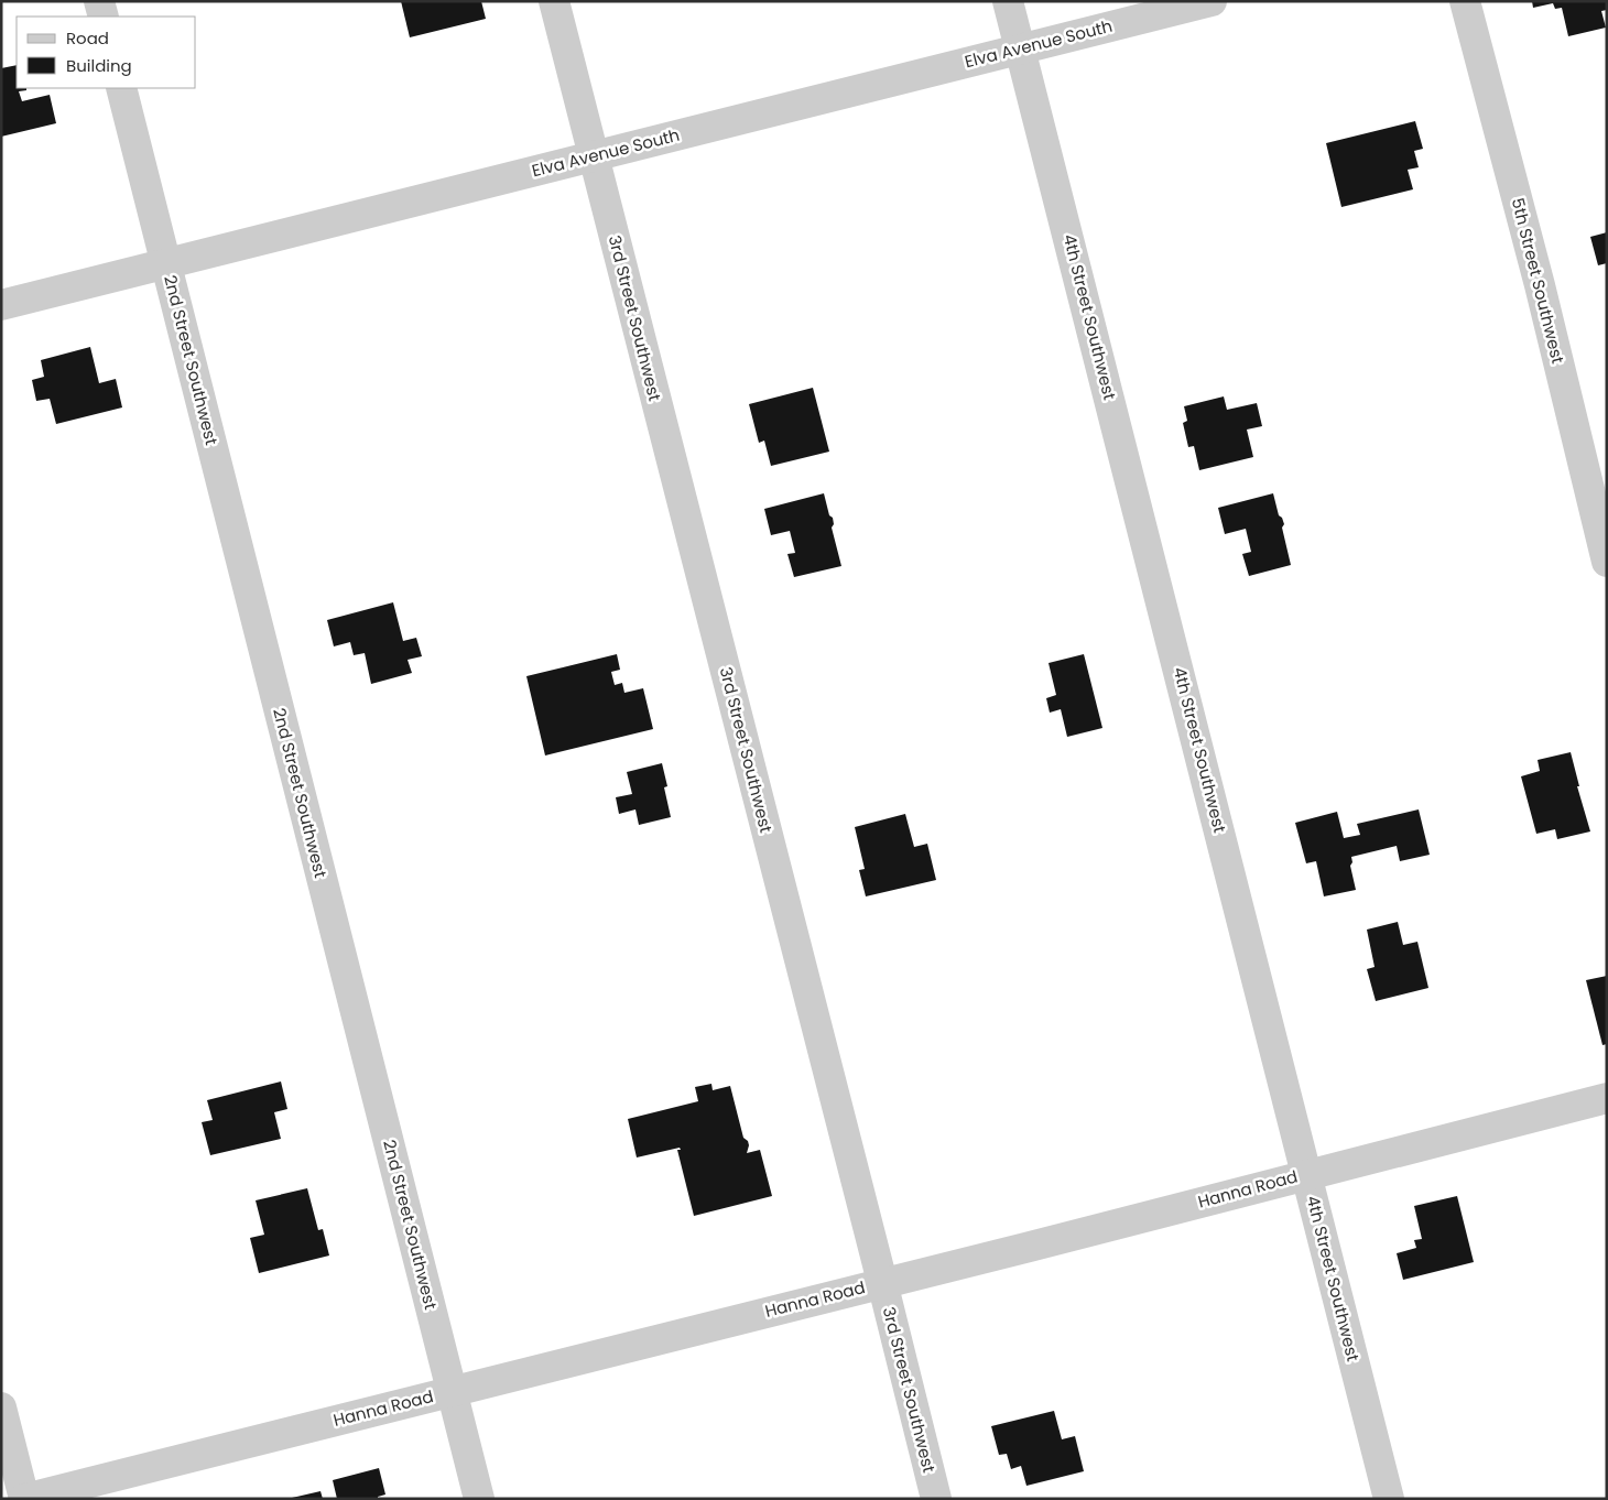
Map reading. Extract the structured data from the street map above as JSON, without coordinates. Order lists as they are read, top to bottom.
{
  "streets": {
    "street": [
      "Elva Avenue South",
      "5th Street Southwest",
      "4th Street Southwest",
      "3rd Street Southwest",
      "2nd Street Southwest",
      "Hanna Road"
    ]
  },
  "crossings": [
    ["Elva Avenue South", "4th Street Southwest"],
    ["Elva Avenue South", "3rd Street Southwest"],
    ["Elva Avenue South", "2nd Street Southwest"],
    ["4th Street Southwest", "Hanna Road"],
    ["3rd Street Southwest", "Hanna Road"],
    ["2nd Street Southwest", "Hanna Road"]
  ],
  "legend": ["Road", "Building"]
}
